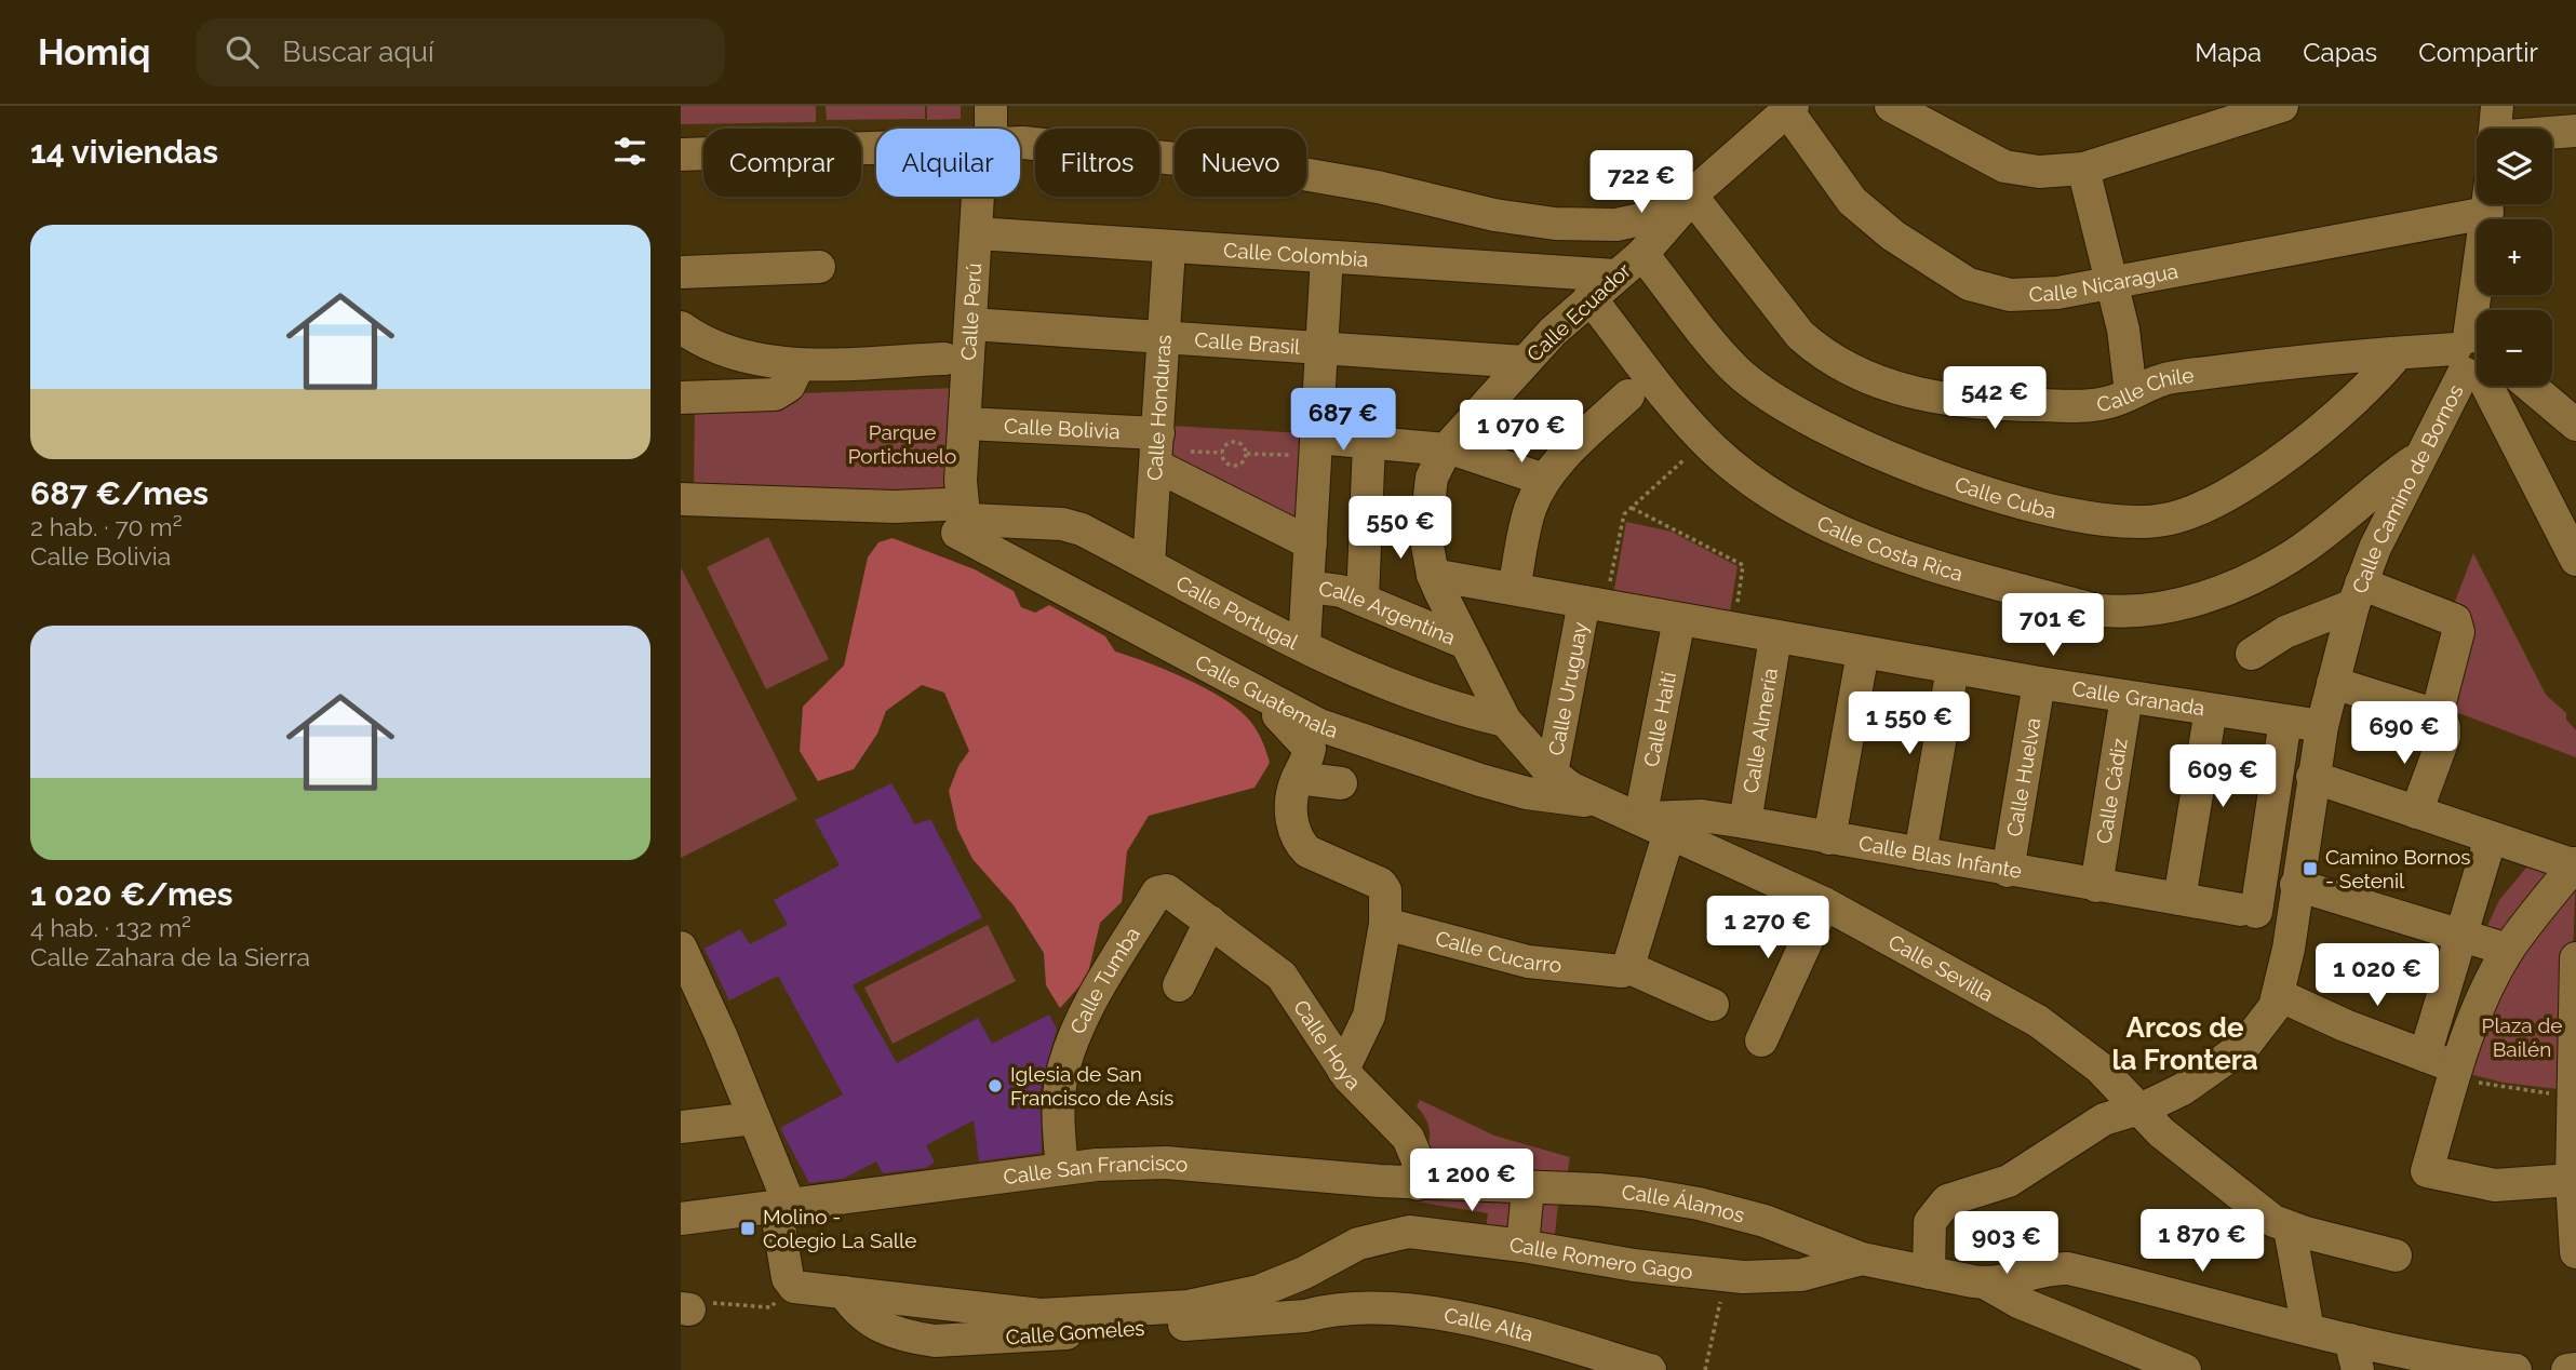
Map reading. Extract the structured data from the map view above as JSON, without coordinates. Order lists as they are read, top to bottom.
{
  "streets": {
    "street": [
      "Calle Colombia",
      "Calle Nicaragua",
      "Calle Perú",
      "Calle Ecuador",
      "Calle Brasil",
      "Calle Chile",
      "Calle Honduras",
      "Calle Bolivia",
      "Calle Camino de Bornos",
      "Calle Cuba",
      "Calle Costa Rica",
      "Calle Portugal",
      "Calle Argentina",
      "Calle Uruguay",
      "Calle Guatemala",
      "Calle Granada",
      "Calle Haití",
      "Calle Almería",
      "Calle Huelva",
      "Calle Cádiz",
      "Calle Blas Infante",
      "Calle Cucarro",
      "Calle Sevilla",
      "Calle Tumba",
      "Calle Hoya",
      "Calle San Francisco",
      "Calle Álamos",
      "Calle Romero Gago",
      "Calle Alta",
      "Calle Gomeles"
    ]
  },
  "crossings": [
    ["Calle Colombia", "Calle Perú"],
    ["Calle Colombia", "Calle Ecuador"],
    ["Calle Colombia", "Calle Honduras"],
    ["Calle Nicaragua", "Calle Ecuador"],
    ["Calle Nicaragua", "Calle Camino de Bornos"],
    ["Calle Perú", "Calle Brasil"],
    ["Calle Perú", "Calle Bolivia"],
    ["Calle Perú", "Calle Portugal"],
    ["Calle Perú", "Calle Guatemala"],
    ["Calle Ecuador", "Calle Brasil"],
    ["Calle Ecuador", "Calle Chile"],
    ["Calle Ecuador", "Calle Cuba"],
    ["Calle Ecuador", "Calle Costa Rica"],
    ["Calle Ecuador", "Calle Portugal"],
    ["Calle Ecuador", "Calle Argentina"],
    ["Calle Ecuador", "Calle Uruguay"],
    ["Calle Ecuador", "Calle Guatemala"],
    ["Calle Ecuador", "Calle Granada"],
    ["Calle Ecuador", "Calle Haití"],
    ["Calle Ecuador", "Calle Blas Infante"],
    ["Calle Ecuador", "Calle Sevilla"],
    ["Calle Brasil", "Calle Honduras"],
    ["Calle Chile", "Calle Camino de Bornos"],
    ["Calle Chile", "Calle Cuba"],
    ["Calle Honduras", "Calle Bolivia"],
    ["Calle Honduras", "Calle Portugal"],
    ["Calle Camino de Bornos", "Calle Costa Rica"],
    ["Calle Camino de Bornos", "Calle Granada"],
    ["Calle Camino de Bornos", "Calle Sevilla"],
    ["Calle Camino de Bornos", "Calle Álamos"],
    ["Calle Portugal", "Calle Guatemala"],
    ["Calle Uruguay", "Calle Granada"],
    ["Calle Granada", "Calle Haití"],
    ["Calle Granada", "Calle Almería"],
    ["Calle Granada", "Calle Huelva"],
    ["Calle Granada", "Calle Cádiz"],
    ["Calle Granada", "Calle Blas Infante"],
    ["Calle Haití", "Calle Blas Infante"],
    ["Calle Haití", "Calle Sevilla"],
    ["Calle Almería", "Calle Blas Infante"],
    ["Calle Huelva", "Calle Blas Infante"],
    ["Calle Cádiz", "Calle Blas Infante"],
    ["Calle Blas Infante", "Calle Sevilla"],
    ["Calle Tumba", "Calle Hoya"],
    ["Calle Tumba", "Calle San Francisco"],
    ["Calle Hoya", "Calle San Francisco"],
    ["Calle San Francisco", "Calle Álamos"],
    ["Calle Álamos", "Calle Romero Gago"],
    ["Calle Romero Gago", "Calle Gomeles"],
    ["Calle Alta", "Calle Gomeles"]
  ],
  "districts": ["Arcos de la Frontera"],
  "parks": ["Parque Portichuelo", "Plaza de Bailén"],
  "places": {
    "transit": ["Camino Bornos - Setenil", "Molino - Colegio La Salle"],
    "other": ["Iglesia de San Francisco de Asís"]
  },
  "page": {
    "header": "Homiq",
    "search": "Buscar aquí",
    "nav": ["Mapa", "Capas", "Compartir"],
    "heading": "14 viviendas",
    "map_buttons": ["+", "−"],
    "chip": [
      "Comprar",
      "Alquilar",
      "Filtros",
      "Nuevo"
    ],
    "price": [
      "722 €",
      "542 €",
      "687 €",
      "1 070 €",
      "550 €",
      "701 €",
      "1 550 €",
      "690 €",
      "609 €",
      "1 270 €",
      "1 020 €",
      "1 200 €",
      "1 870 €",
      "903 €"
    ],
    "list": [
      {
        "name": "687 €/mes",
        "note": "2 hab. · 70 m² · Calle Bolivia"
      },
      {
        "name": "1 020 €/mes",
        "note": "4 hab. · 132 m² · Calle Zahara de la Sierra"
      }
    ]
  }
}
